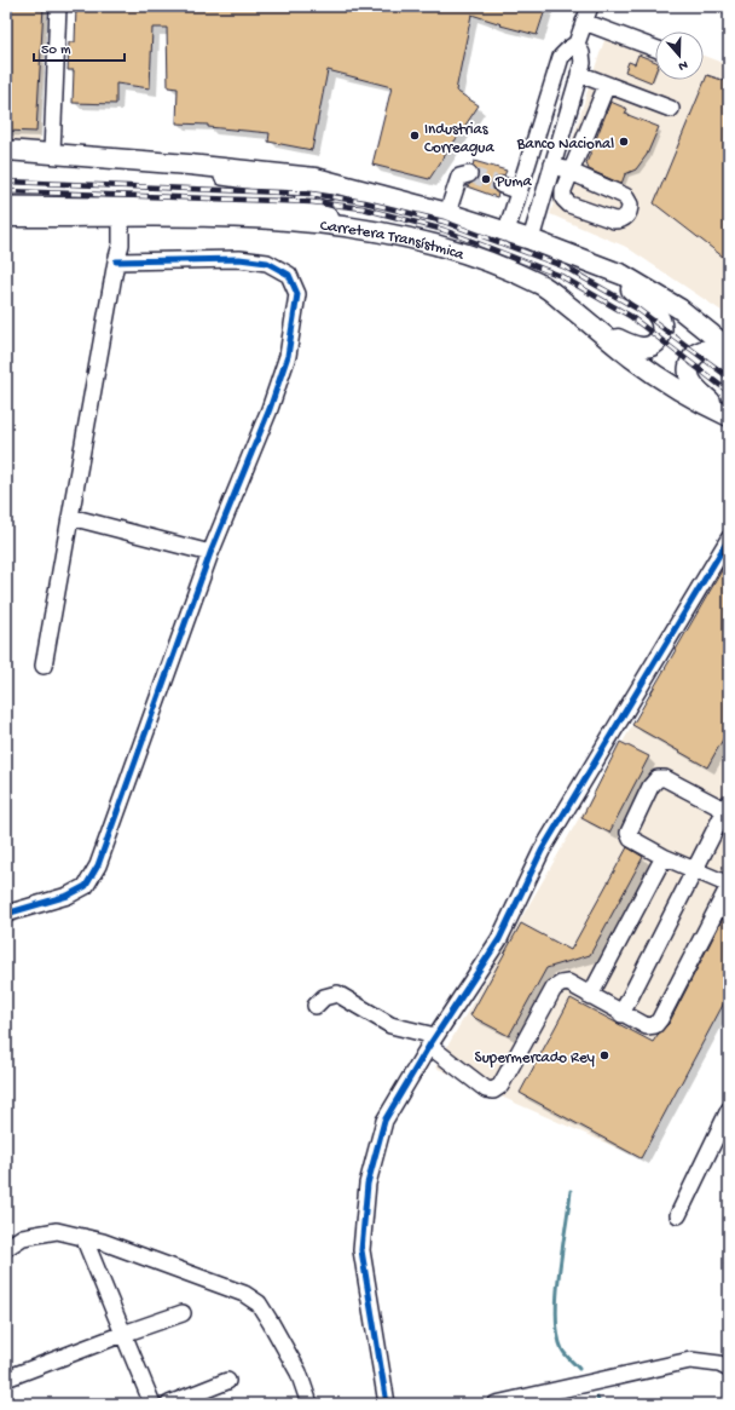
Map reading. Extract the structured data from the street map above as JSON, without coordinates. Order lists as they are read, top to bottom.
{
  "streets": {
    "main road": ["Carretera Transístmica"]
  },
  "places": [
    "Industrias Correagua",
    "Banco Nacional",
    "Puma",
    "Supermercado Rey"
  ],
  "scale_bar": "50 m",
  "north": "bottom"
}
